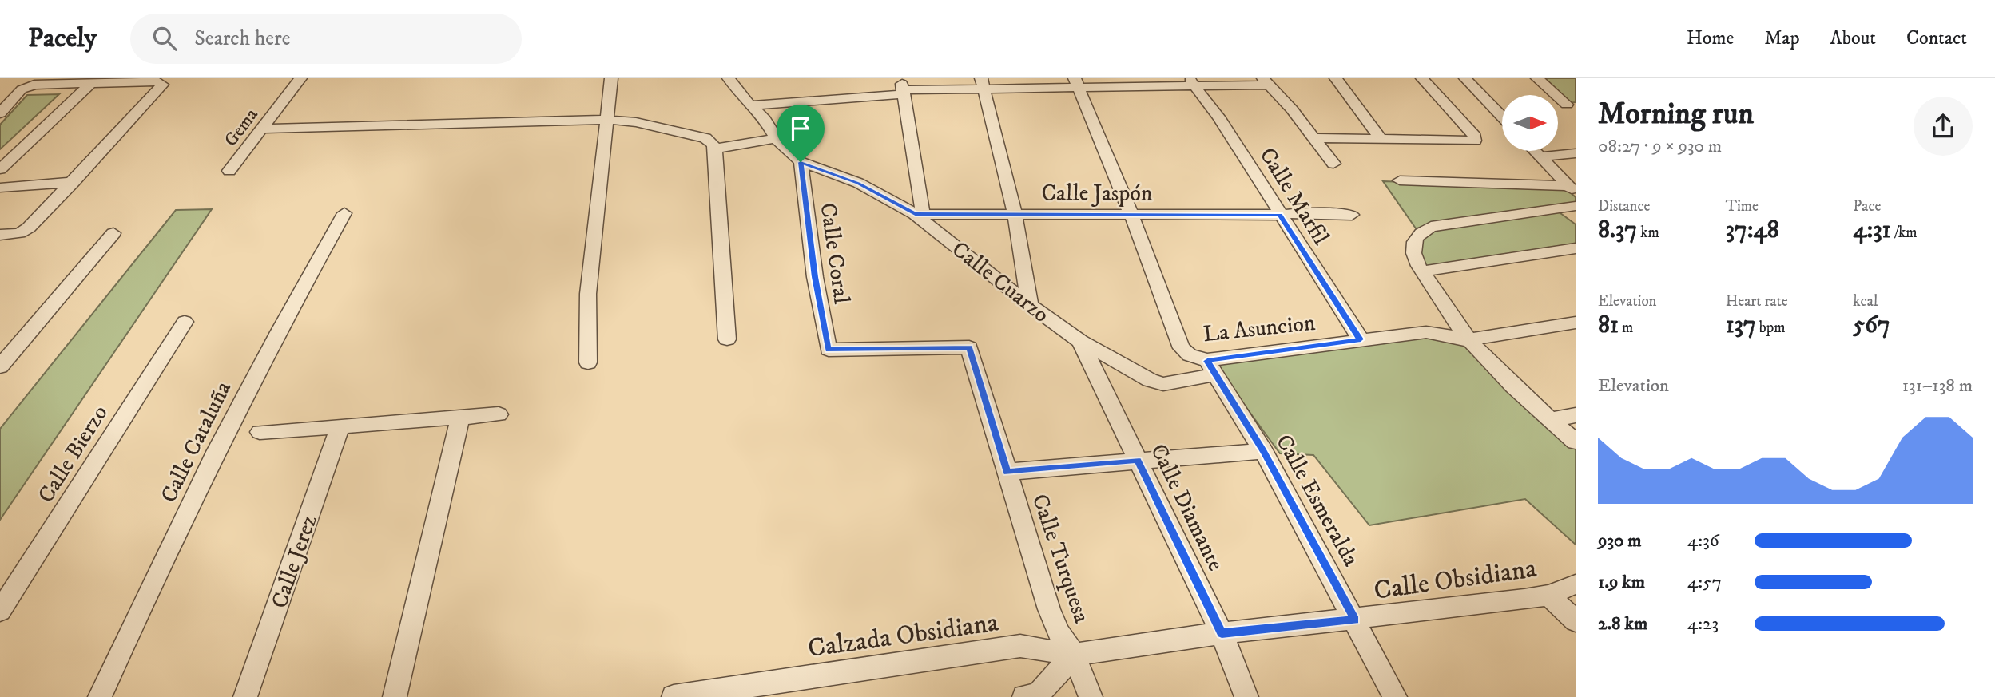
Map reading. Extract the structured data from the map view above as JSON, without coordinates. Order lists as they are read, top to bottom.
{
  "streets": {
    "street": [
      "Gema",
      "Calle Jaspón",
      "Calle Marfil",
      "Calle Coral",
      "Calle Cuarzo",
      "La Asuncion",
      "Calle Cataluña",
      "Calle Bierzo",
      "Calle Esmeralda",
      "Calle Diamante",
      "Calle Turquesa",
      "Calle Jerez",
      "Calle Obsidiana",
      "Calzada Obsidiana"
    ]
  },
  "crossings": [
    ["Calle Jaspón", "Calle Marfil"],
    ["Calle Jaspón", "Calle Cuarzo"],
    ["Calle Jaspón", "Calle Esmeralda"],
    ["Calle Marfil", "La Asuncion"],
    ["Calle Coral", "Calle Cuarzo"],
    ["Calle Coral", "Calle Turquesa"],
    ["Calle Cuarzo", "La Asuncion"],
    ["Calle Cuarzo", "Calle Esmeralda"],
    ["Calle Cuarzo", "Calle Diamante"],
    ["La Asuncion", "Calle Esmeralda"],
    ["Calle Esmeralda", "Calle Obsidiana"],
    ["Calle Diamante", "Calle Obsidiana"],
    ["Calle Turquesa", "Calle Obsidiana"],
    ["Calle Turquesa", "Calzada Obsidiana"],
    ["Calle Obsidiana", "Calzada Obsidiana"]
  ],
  "north": "right",
  "page": {
    "header": "Pacely",
    "search": "Search here",
    "nav": [
      "Home",
      "Map",
      "About",
      "Contact"
    ],
    "heading": ["Morning run", "08:27 · 9 × 930 m"],
    "stats": [
      ["Distance", "8.37 km"],
      ["Time", "37:48"],
      ["Pace", "4:31 /km"],
      ["Elevation", "81 m"],
      ["Heart rate", "137 bpm"],
      ["kcal", "567"]
    ],
    "chart": ["Elevation", "131–138 m"],
    "list": [
      {
        "name": "930 m",
        "note": "4:36"
      },
      {
        "name": "1.9 km",
        "note": "4:57"
      },
      {
        "name": "2.8 km",
        "note": "4:23"
      }
    ]
  }
}
